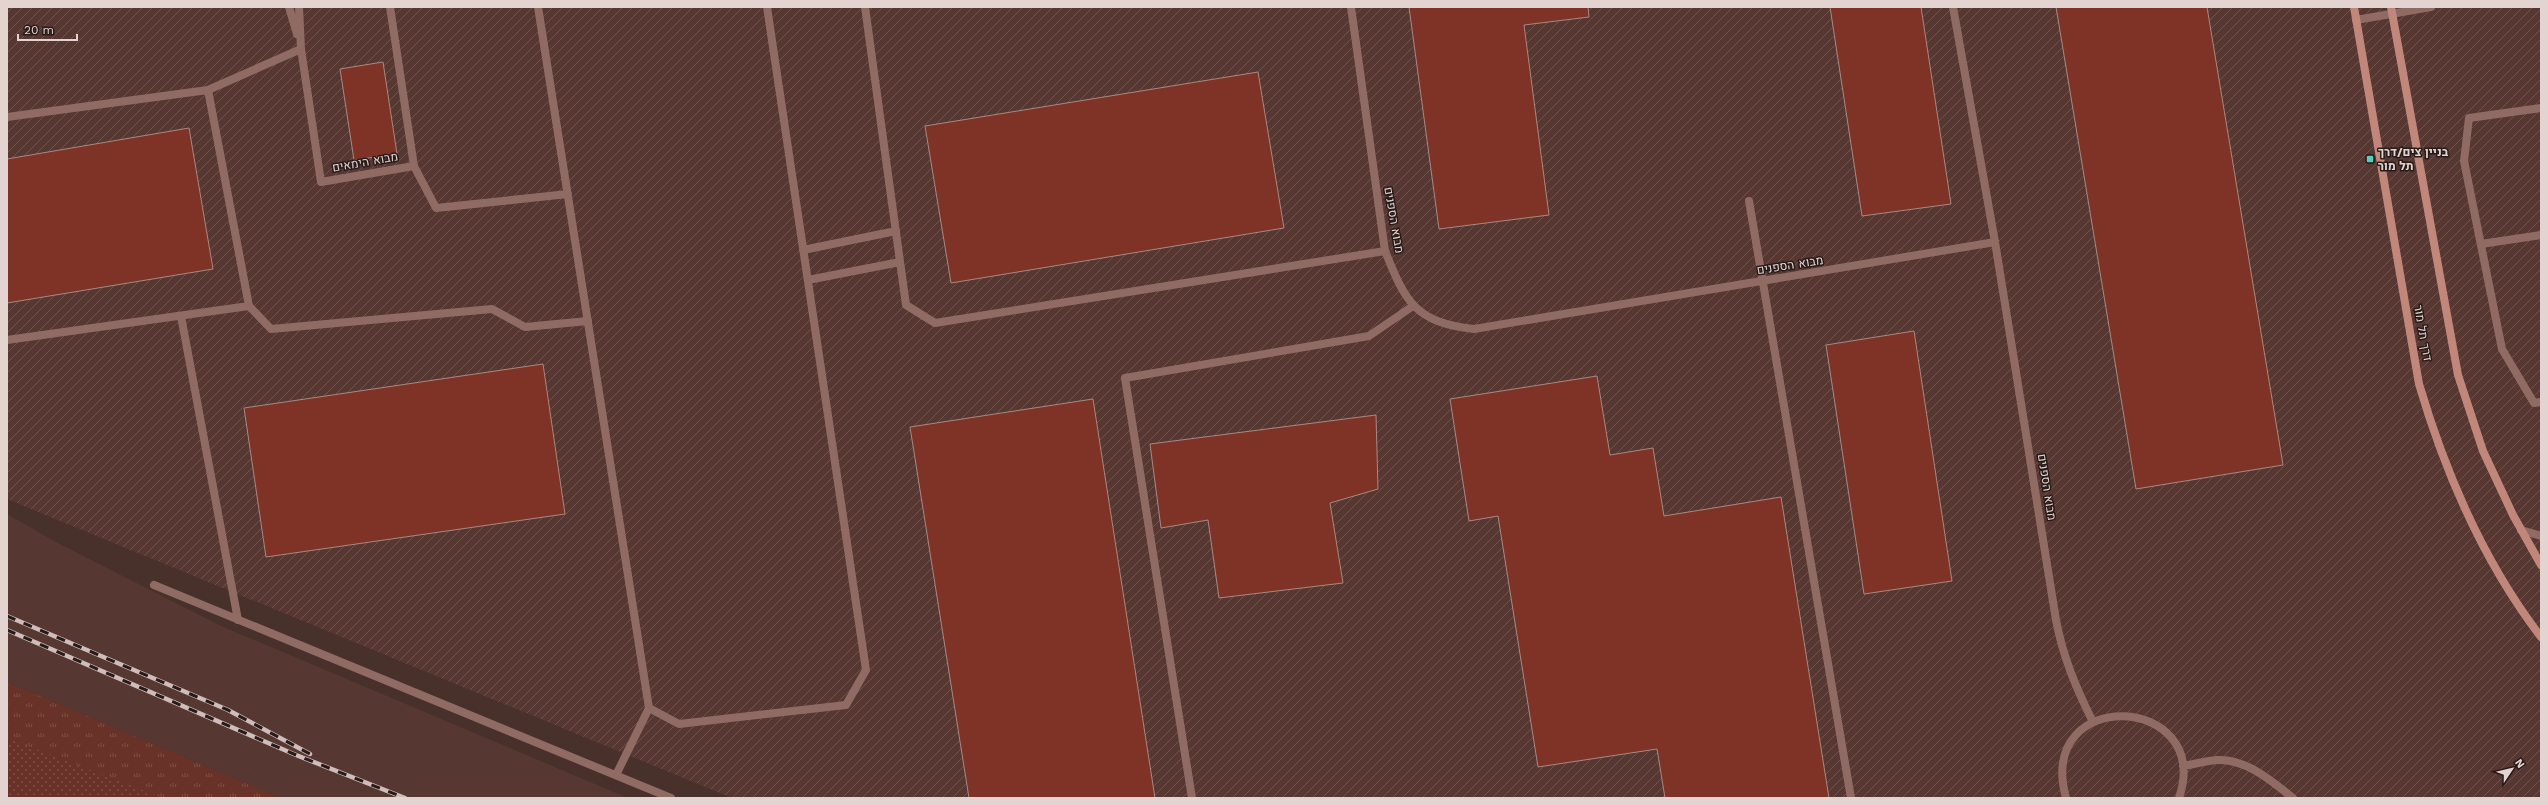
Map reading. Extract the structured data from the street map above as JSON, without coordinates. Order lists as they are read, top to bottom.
{
  "streets": {
    "street": ["מבוא הימאים", "מבוא הספנים", "דרך תל מור"]
  },
  "places": {
    "transit": ["בניין צים/דרך תל מור"]
  },
  "scale_bar": "20 m",
  "north": "top right"
}
